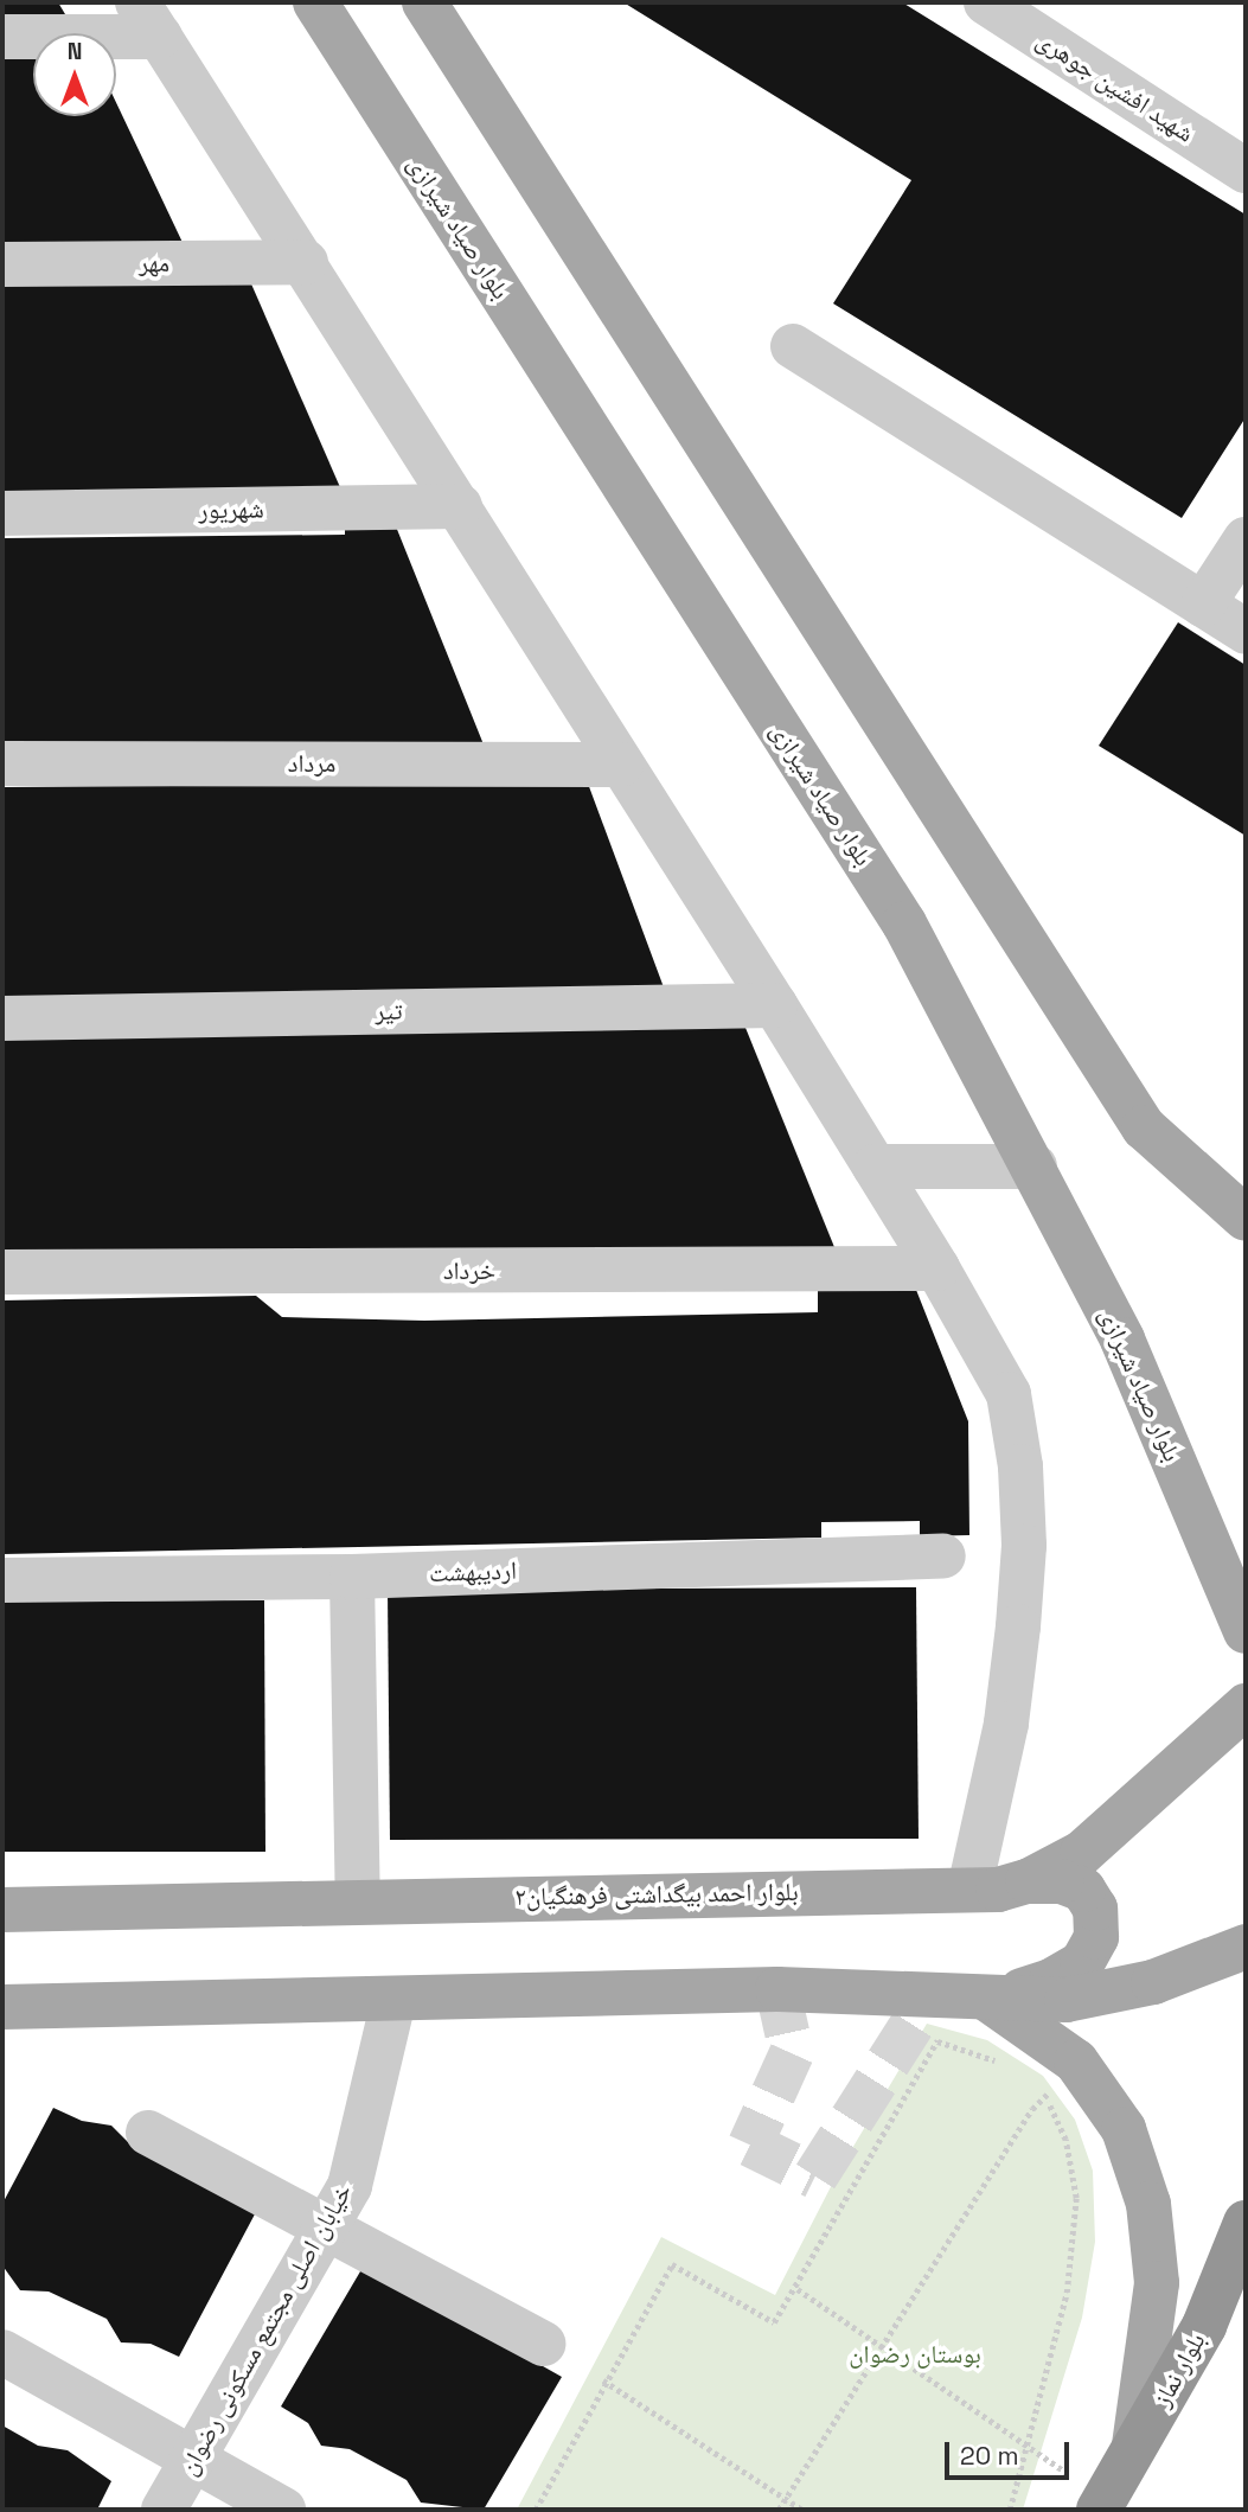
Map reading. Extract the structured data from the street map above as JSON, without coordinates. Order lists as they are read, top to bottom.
{
  "streets": {
    "highway": ["بلوار نماز"],
    "main road": ["بلوار صیاد شیرازی", "بلوار احمد بیگداشتی فرهنگیان۲"],
    "street": [
      "شهید افشین جوهری",
      "مهر",
      "شهریور",
      "مرداد",
      "تیر",
      "خرداد",
      "اردیبهشت",
      "خیابان اصلی مجتمع مسکونی رضوان"
    ]
  },
  "parks": ["بوستان رضوان"],
  "scale_bar": "20 m",
  "north": "top"
}
